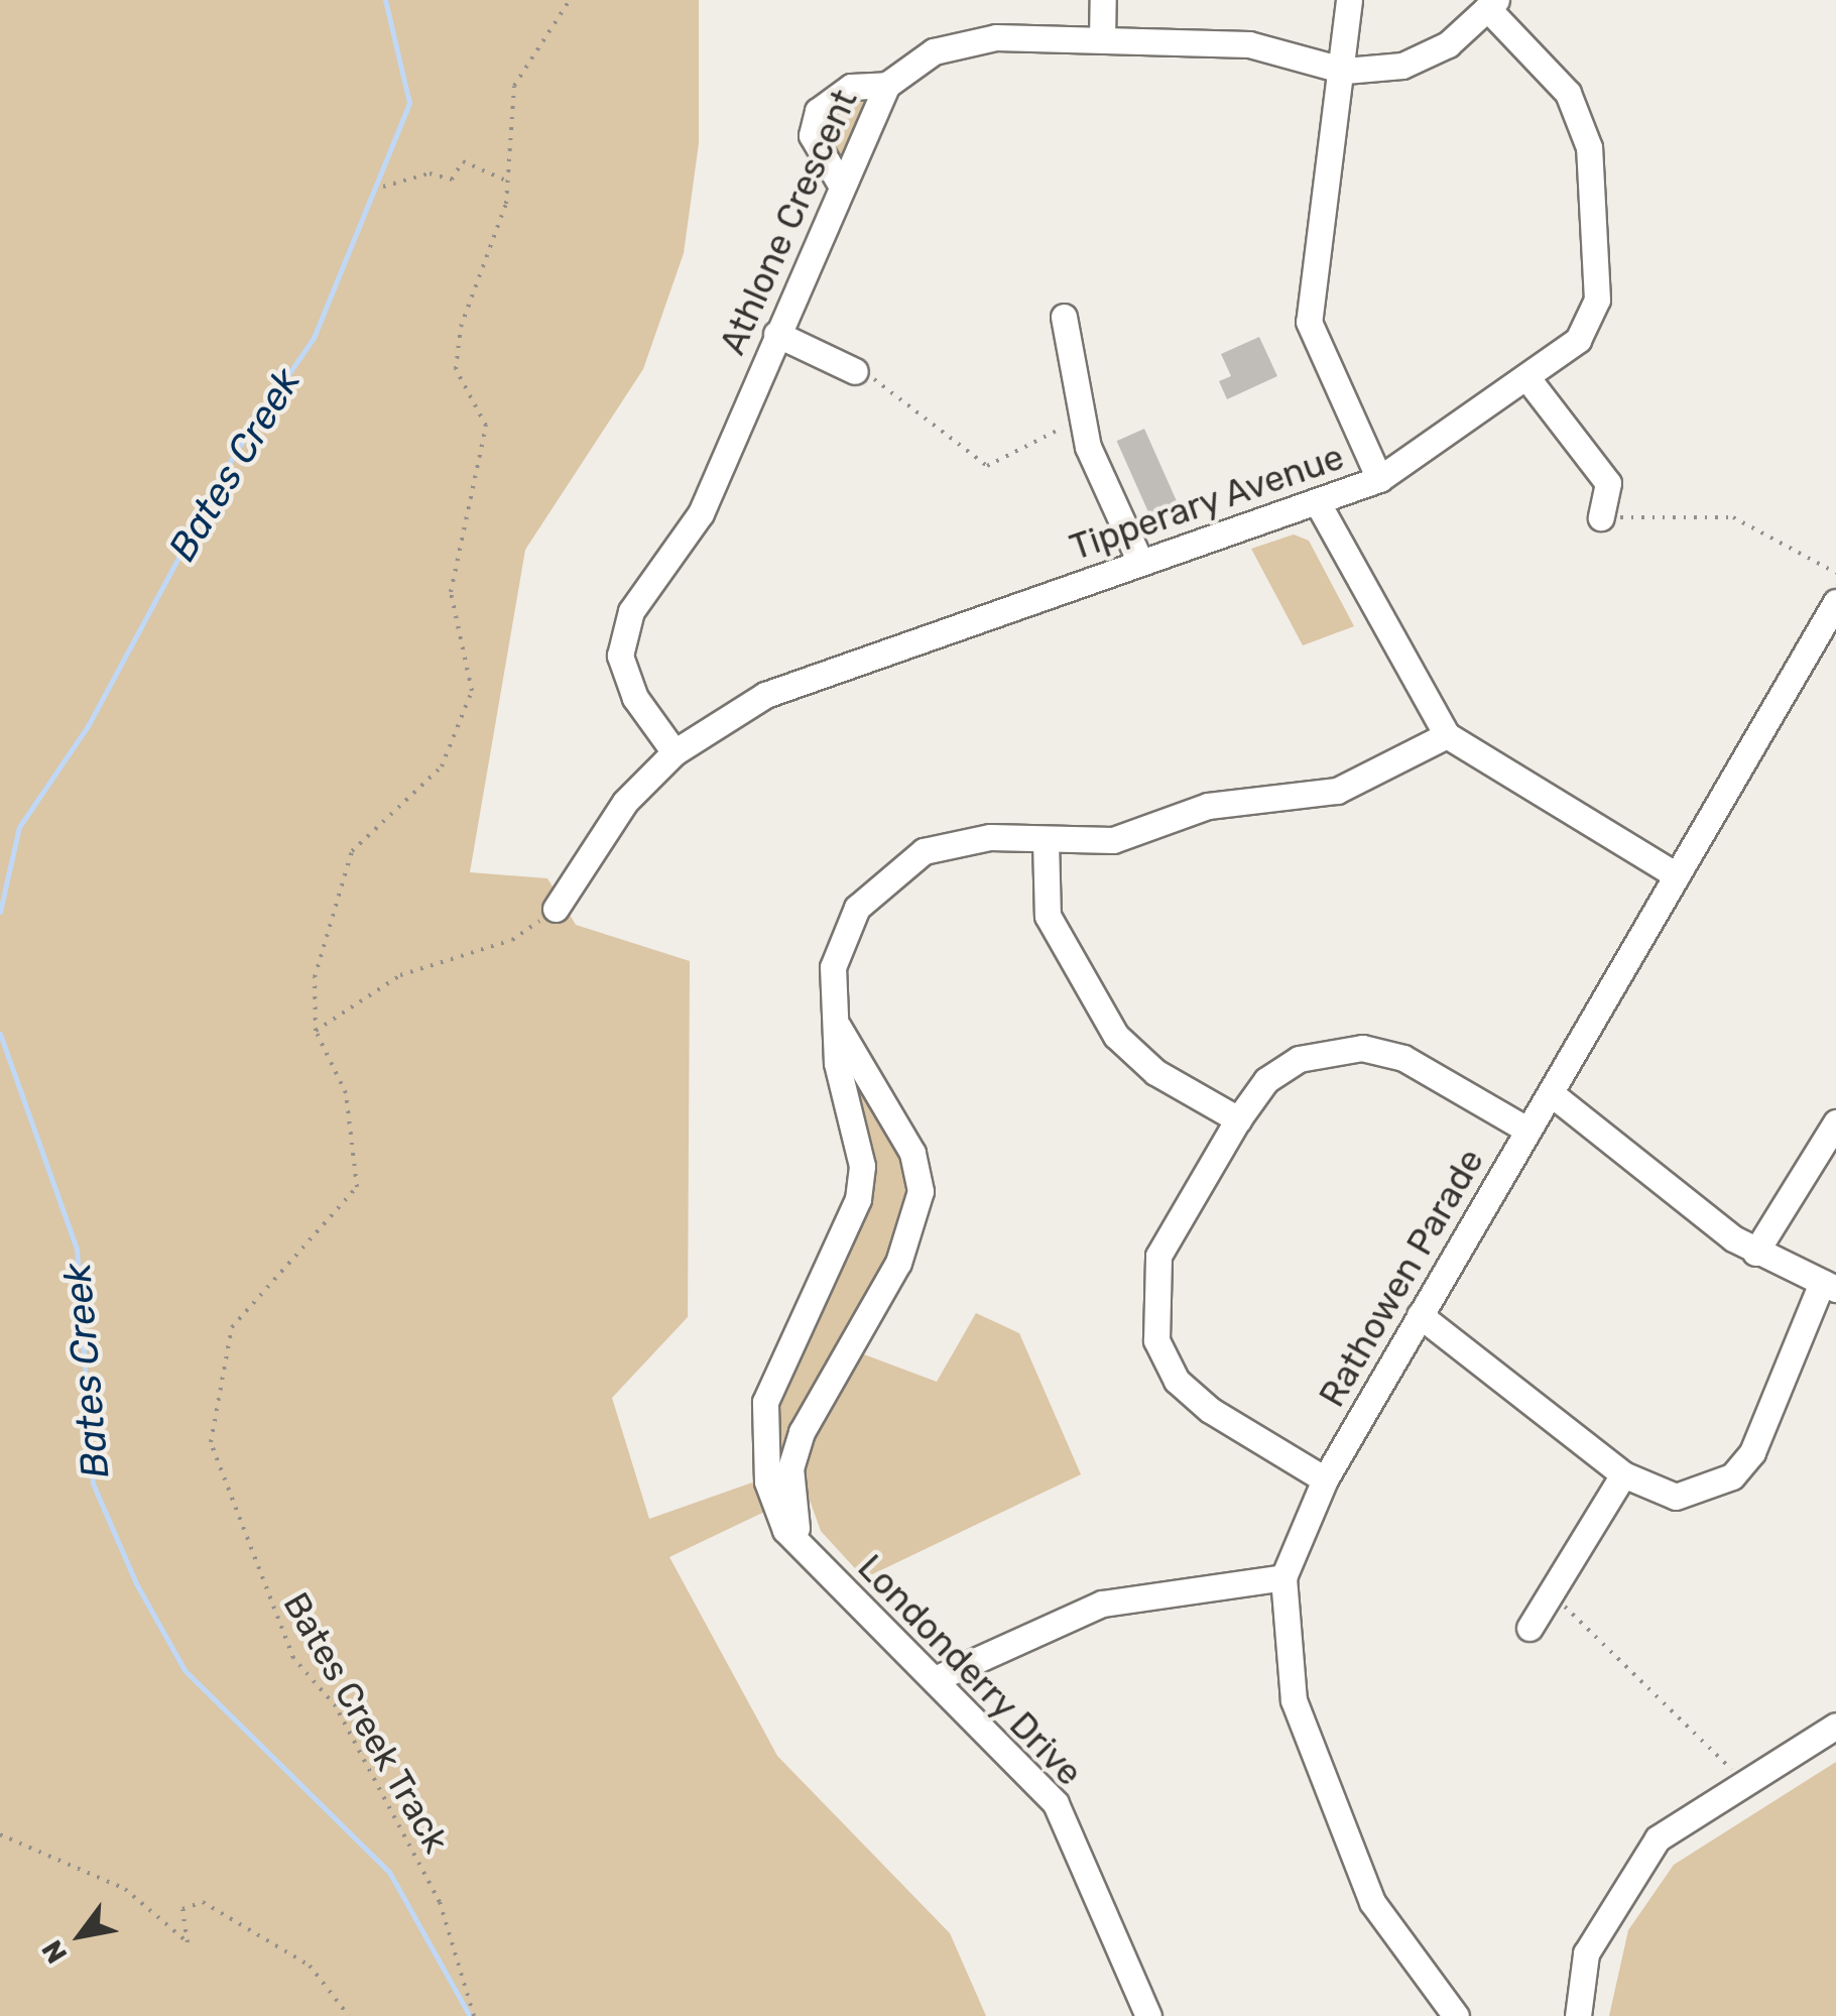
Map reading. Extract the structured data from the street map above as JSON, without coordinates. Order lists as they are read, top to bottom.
{
  "streets": {
    "street": [
      "Athlone Crescent",
      "Tipperary Avenue",
      "Rathowen Parade",
      "Londonderry Drive"
    ],
    "path": ["Bates Creek Track"]
  },
  "crossings": [
    ["Athlone Crescent", "Tipperary Avenue"]
  ],
  "water": ["Bates Creek"],
  "north": "bottom left"
}
